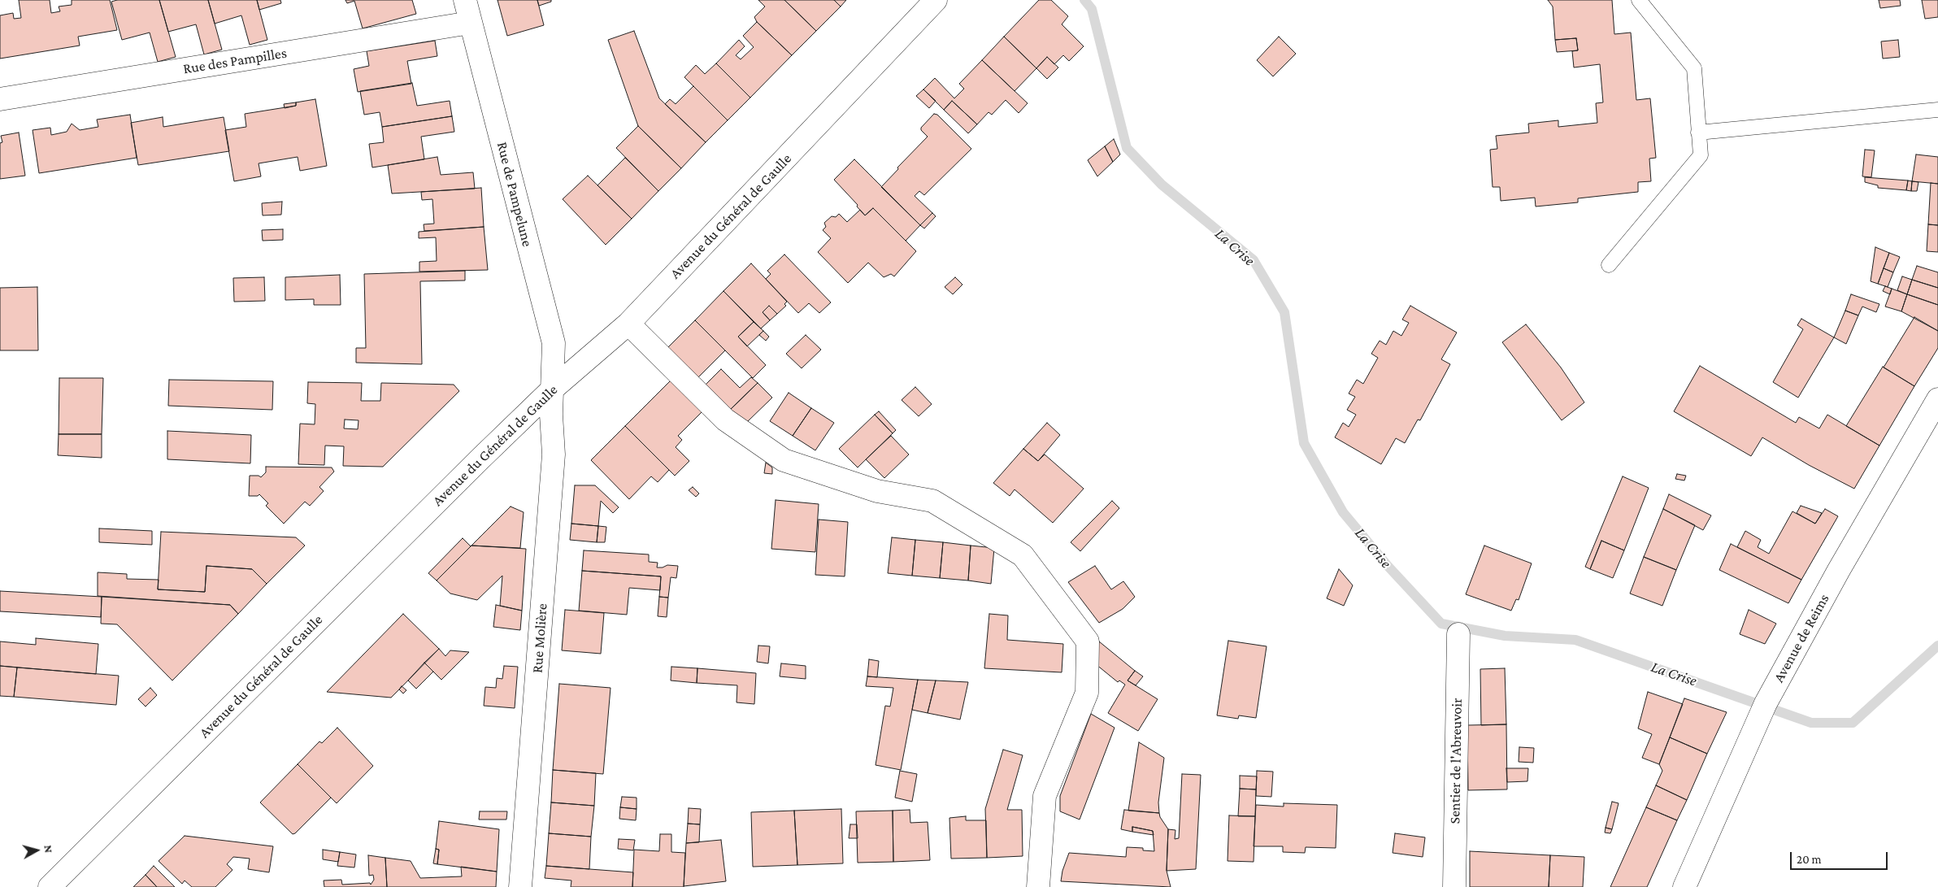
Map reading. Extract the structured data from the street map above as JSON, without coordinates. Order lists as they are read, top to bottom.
{
  "streets": {
    "street": [
      "Rue des Pampilles",
      "Rue de Pampelune",
      "Avenue du Général de Gaulle",
      "Rue Molière",
      "Avenue de Reims",
      "Sentier de l'Abreuvoir"
    ]
  },
  "crossings": [
    ["Rue des Pampilles", "Rue de Pampelune"],
    ["Rue de Pampelune", "Avenue du Général de Gaulle"],
    ["Rue de Pampelune", "Rue Molière"],
    ["Avenue du Général de Gaulle", "Rue Molière"]
  ],
  "water": ["La Crise"],
  "scale_bar": "20 m",
  "north": "right"
}
